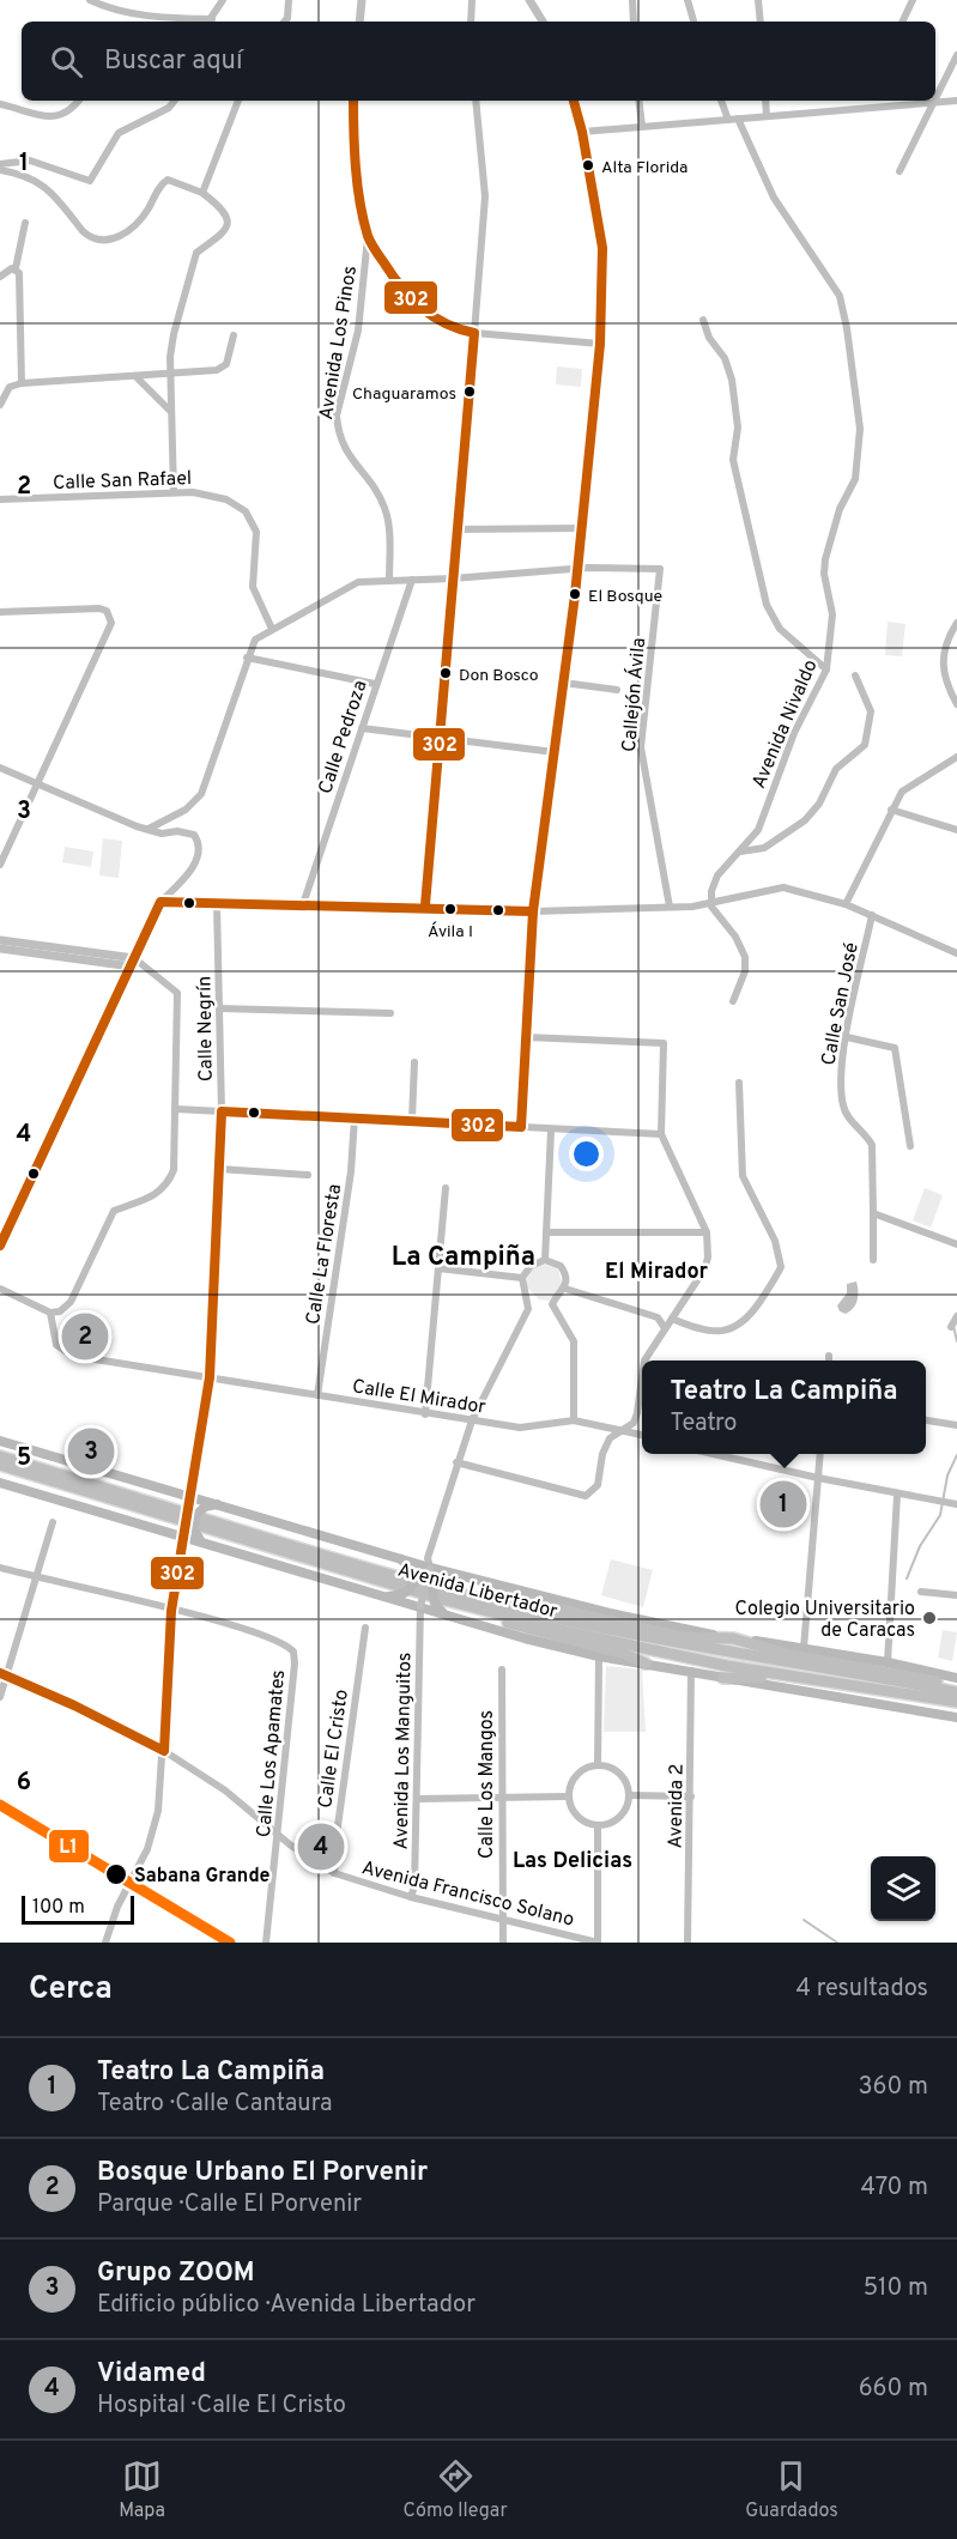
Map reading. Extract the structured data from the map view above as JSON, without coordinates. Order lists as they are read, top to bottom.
{
  "streets": {
    "main road": ["Avenida Libertador"],
    "street": [
      "Avenida Los Pinos",
      "Calle San Rafael",
      "Callejón Ávila",
      "Avenida Nivaldo",
      "Calle Pedroza",
      "Calle San José",
      "Calle Negrín",
      "Calle La Floresta",
      "Calle El Mirador",
      "Calle El Cristo",
      "Avenida Los Manguitos",
      "Calle Los Apamates",
      "Calle Los Mangos",
      "Avenida 2",
      "Avenida Francisco Solano"
    ]
  },
  "crossings": [
    ["Calle Negrín", "Calle El Mirador"],
    ["Calle Negrín", "Avenida Libertador"],
    ["Calle La Floresta", "Calle El Mirador"],
    ["Calle El Mirador", "Avenida Los Manguitos"],
    ["Avenida Libertador", "Avenida Los Manguitos"],
    ["Avenida Libertador", "Avenida 2"],
    ["Calle El Cristo", "Avenida Francisco Solano"],
    ["Avenida Los Manguitos", "Avenida Francisco Solano"],
    ["Calle Los Apamates", "Avenida Francisco Solano"],
    ["Calle Los Mangos", "Avenida Francisco Solano"]
  ],
  "districts": ["La Campiña", "El Mirador", "Las Delicias"],
  "places": [
    "Alta Florida",
    "Chaguaramos",
    "El Bosque",
    "Don Bosco",
    "Ávila I",
    "Colegio Universitario de Caracas",
    "Sabana Grande"
  ],
  "lines": ["transit line 302", "transit line L1"],
  "scale_bar": "100 m",
  "page": {
    "search": "Buscar aquí",
    "pins": [
      "2",
      "3",
      "1",
      "4"
    ],
    "popup": ["Teatro La Campiña", "Teatro"],
    "scale": "100 m",
    "heading": ["Cerca", "4 resultados"],
    "list": [
      {
        "mark": "1",
        "name": "Teatro La Campiña",
        "note": "Teatro · Calle Cantaura",
        "value": "360 m"
      },
      {
        "mark": "2",
        "name": "Bosque Urbano El Porvenir",
        "note": "Parque · Calle El Porvenir",
        "value": "470 m"
      },
      {
        "mark": "3",
        "name": "Grupo ZOOM",
        "note": "Edificio público · Avenida Libertador",
        "value": "510 m"
      },
      {
        "mark": "4",
        "name": "Vidamed",
        "note": "Hospital · Calle El Cristo",
        "value": "660 m"
      }
    ],
    "nav": ["Mapa", "Cómo llegar", "Guardados"]
  },
  "grid": {
    "rows": [
      "1",
      "2",
      "3",
      "4",
      "5",
      "6"
    ]
  }
}
